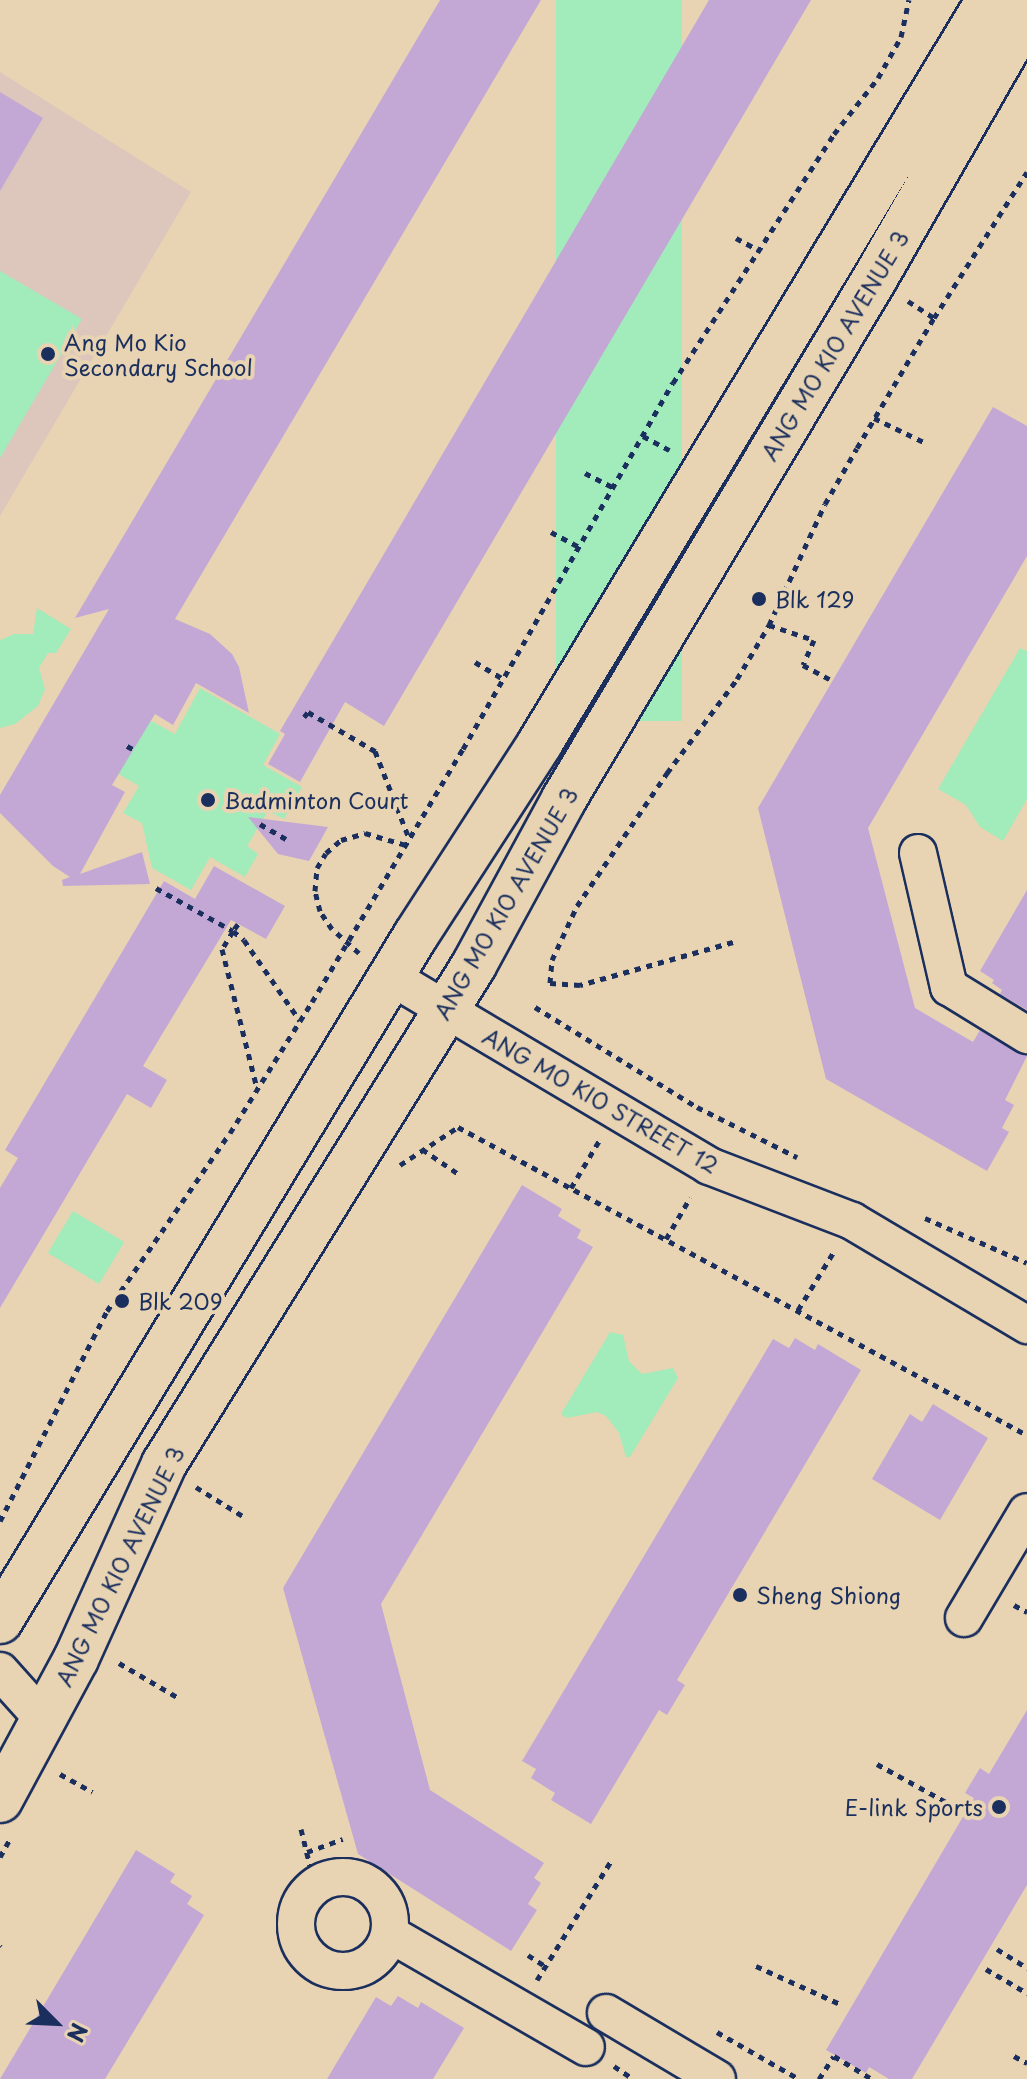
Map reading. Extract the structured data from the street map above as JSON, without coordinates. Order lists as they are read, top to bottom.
{
  "streets": {
    "main road": ["ANG MO KIO AVENUE 3"],
    "street": ["ANG MO KIO STREET 12"]
  },
  "crossings": [
    ["ANG MO KIO AVENUE 3", "ANG MO KIO STREET 12"]
  ],
  "places": [
    "Ang Mo Kio Secondary School",
    "Blk 129",
    "Badminton Court",
    "Blk 209",
    "Sheng Shiong",
    "E-link Sports"
  ],
  "north": "bottom right"
}
